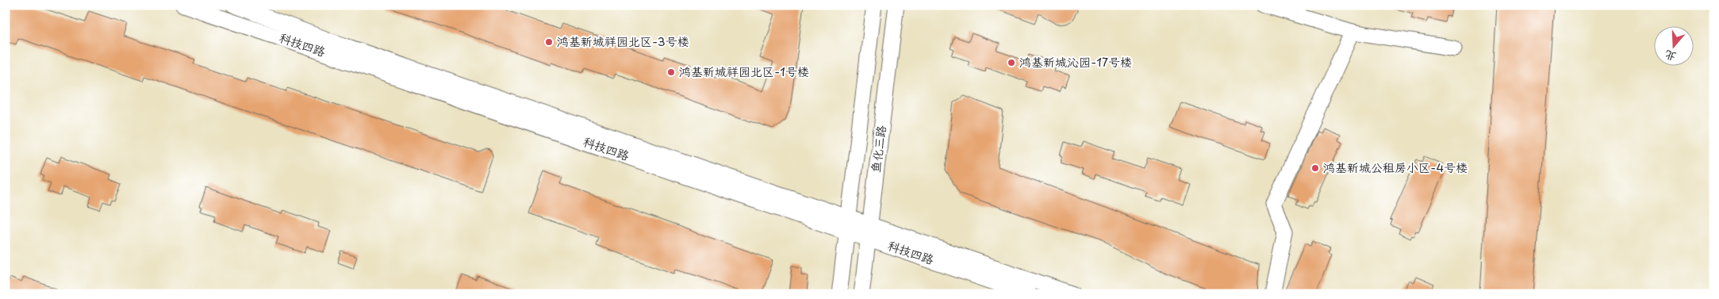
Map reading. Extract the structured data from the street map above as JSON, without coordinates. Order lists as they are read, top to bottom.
{
  "streets": {
    "street": ["科技四路", "鱼化三路"]
  },
  "crossings": [
    ["科技四路", "鱼化三路"]
  ],
  "places": [
    "鸿基新城祥园北区-3号楼",
    "鸿基新城沁园-17号楼",
    "鸿基新城祥园北区-1号楼",
    "鸿基新城公租房小区-4号楼"
  ],
  "north": "bottom"
}
